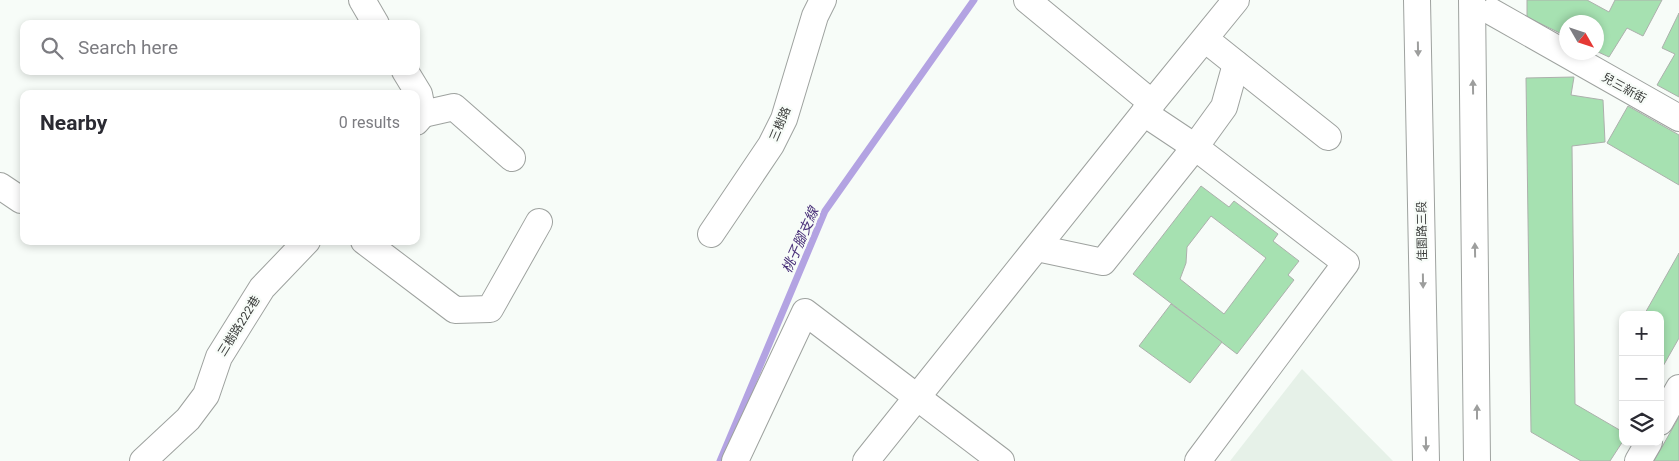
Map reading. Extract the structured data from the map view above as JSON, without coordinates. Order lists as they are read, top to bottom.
{
  "streets": {
    "street": [
      "兒三新街",
      "三樹路",
      "佳園路三段",
      "三樹路222巷"
    ]
  },
  "water": ["桃子腳支線"],
  "north": "bottom right",
  "page": {
    "search": "Search here",
    "heading": ["Nearby", "0 results"],
    "map_buttons": ["+", "−"]
  }
}
